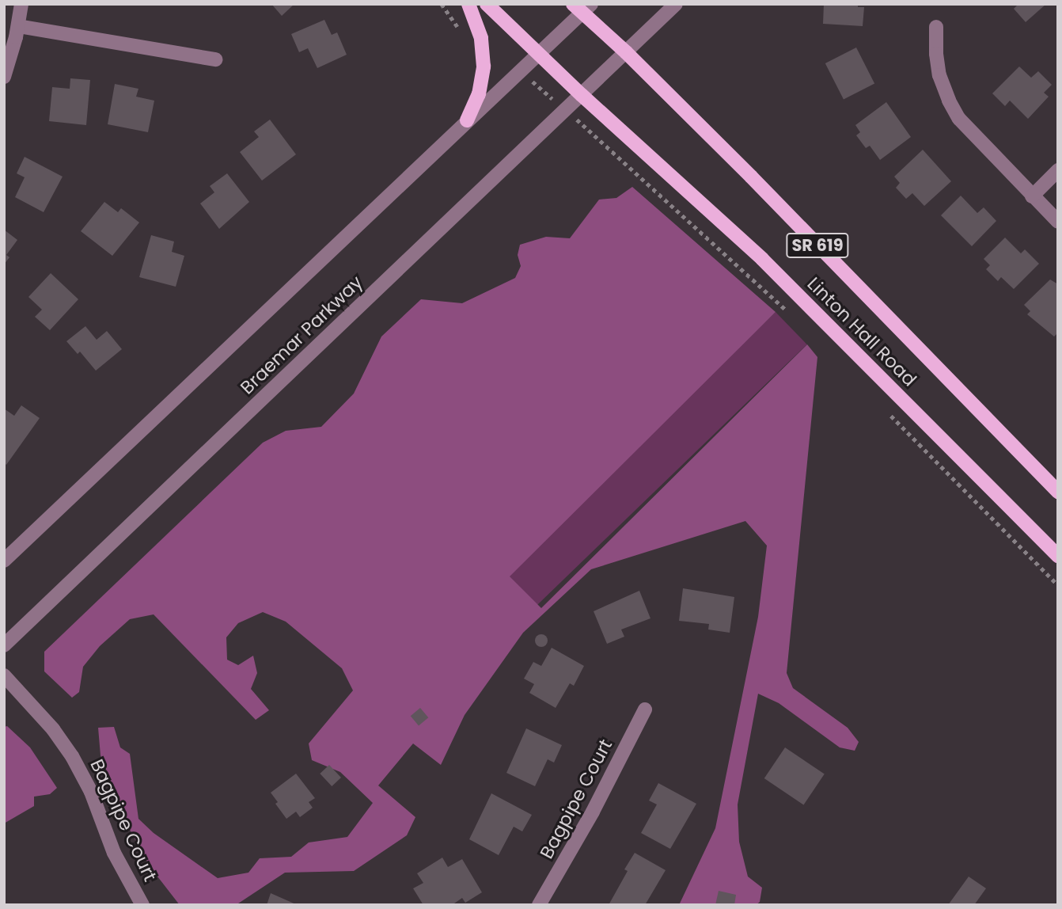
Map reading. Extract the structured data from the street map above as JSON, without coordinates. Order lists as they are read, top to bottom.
{
  "streets": {
    "main road": ["SR 619", "Linton Hall Road"],
    "street": ["Braemar Parkway", "Bagpipe Court"]
  },
  "crossings": [
    ["Linton Hall Road", "Braemar Parkway"]
  ]
}
